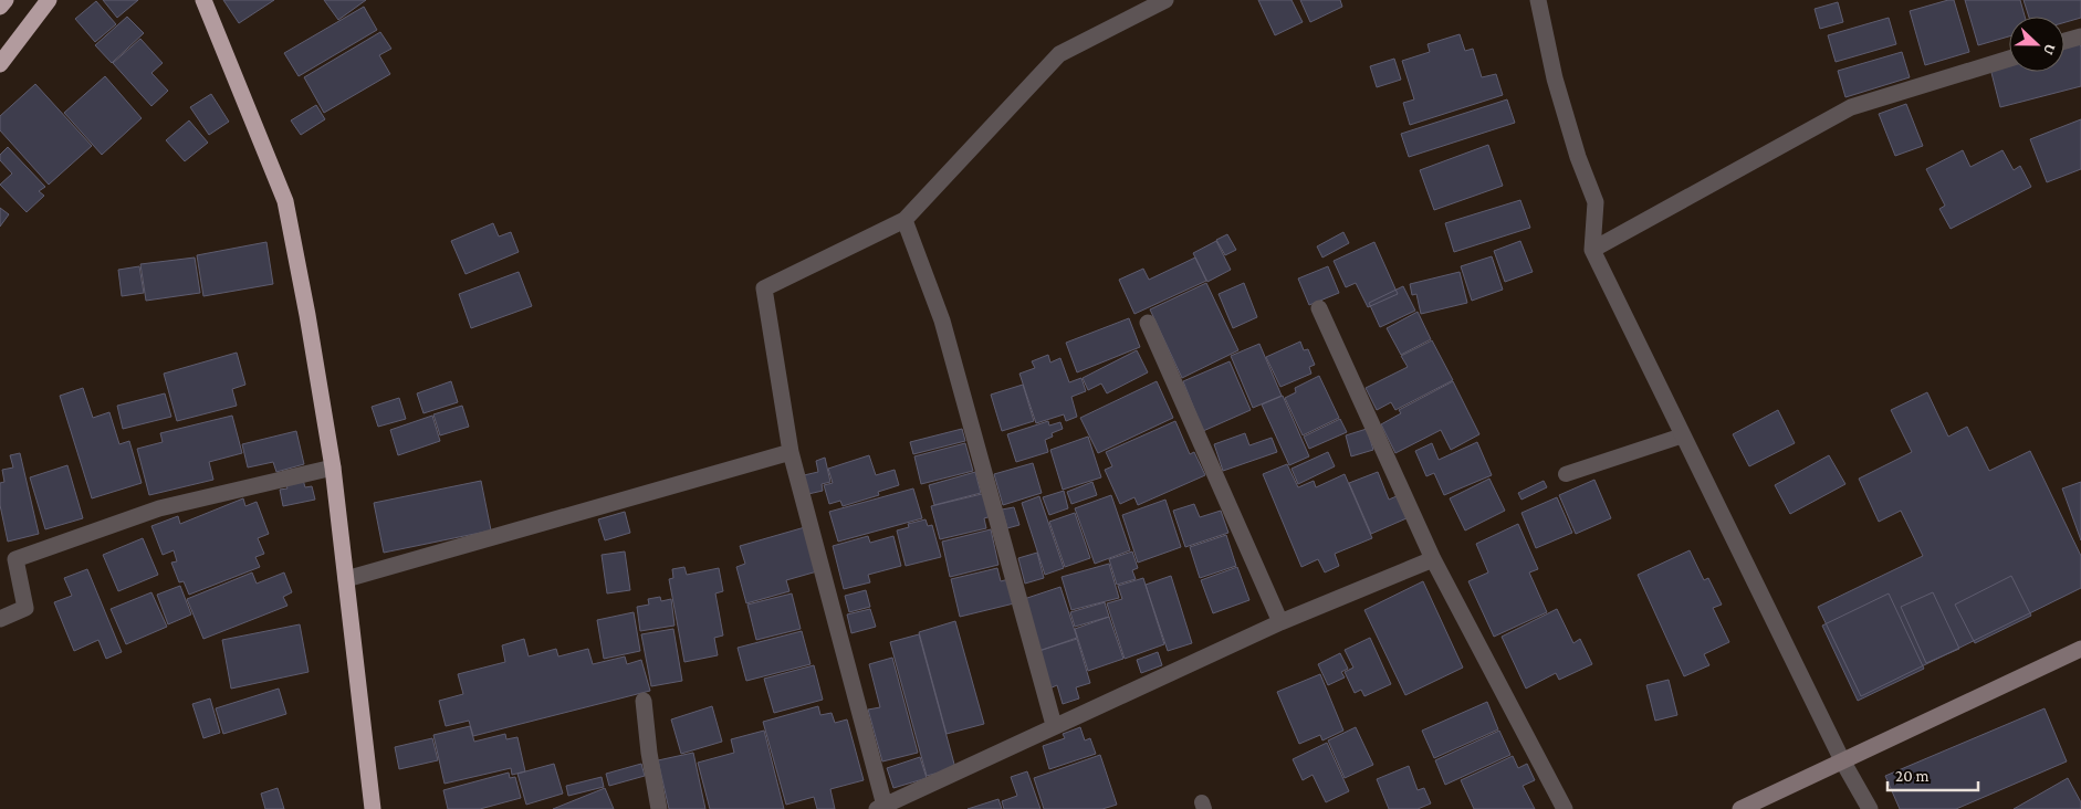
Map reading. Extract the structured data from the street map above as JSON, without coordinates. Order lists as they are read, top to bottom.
{
  "scale_bar": "20 m",
  "north": "right"
}
